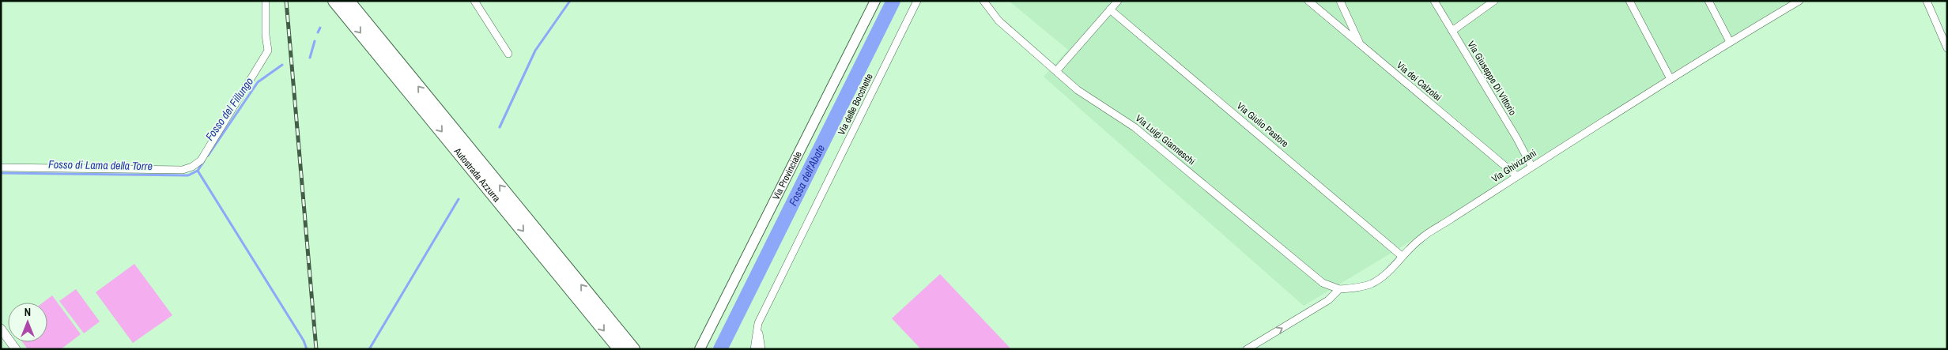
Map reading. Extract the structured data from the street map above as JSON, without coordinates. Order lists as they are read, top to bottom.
{
  "streets": {
    "highway": ["Autostrada Azzurra"],
    "main road": ["Via Provinciale"],
    "street": [
      "Via Giuseppe Di Vittorio",
      "Via dei Calzolai",
      "Via delle Bocchette",
      "Via Giulio Pastore",
      "Via Luigi Gianneschi",
      "Via Ghivizzani"
    ]
  },
  "crossings": [
    ["Via Giuseppe Di Vittorio", "Via Ghivizzani"],
    ["Via dei Calzolai", "Via Ghivizzani"],
    ["Via Giulio Pastore", "Via Ghivizzani"],
    ["Via Luigi Gianneschi", "Via Ghivizzani"]
  ],
  "water": ["Fosso del Fillungo", "Fosso di Lama della Torre", "Fossa dell'Abate"],
  "north": "top"
}
